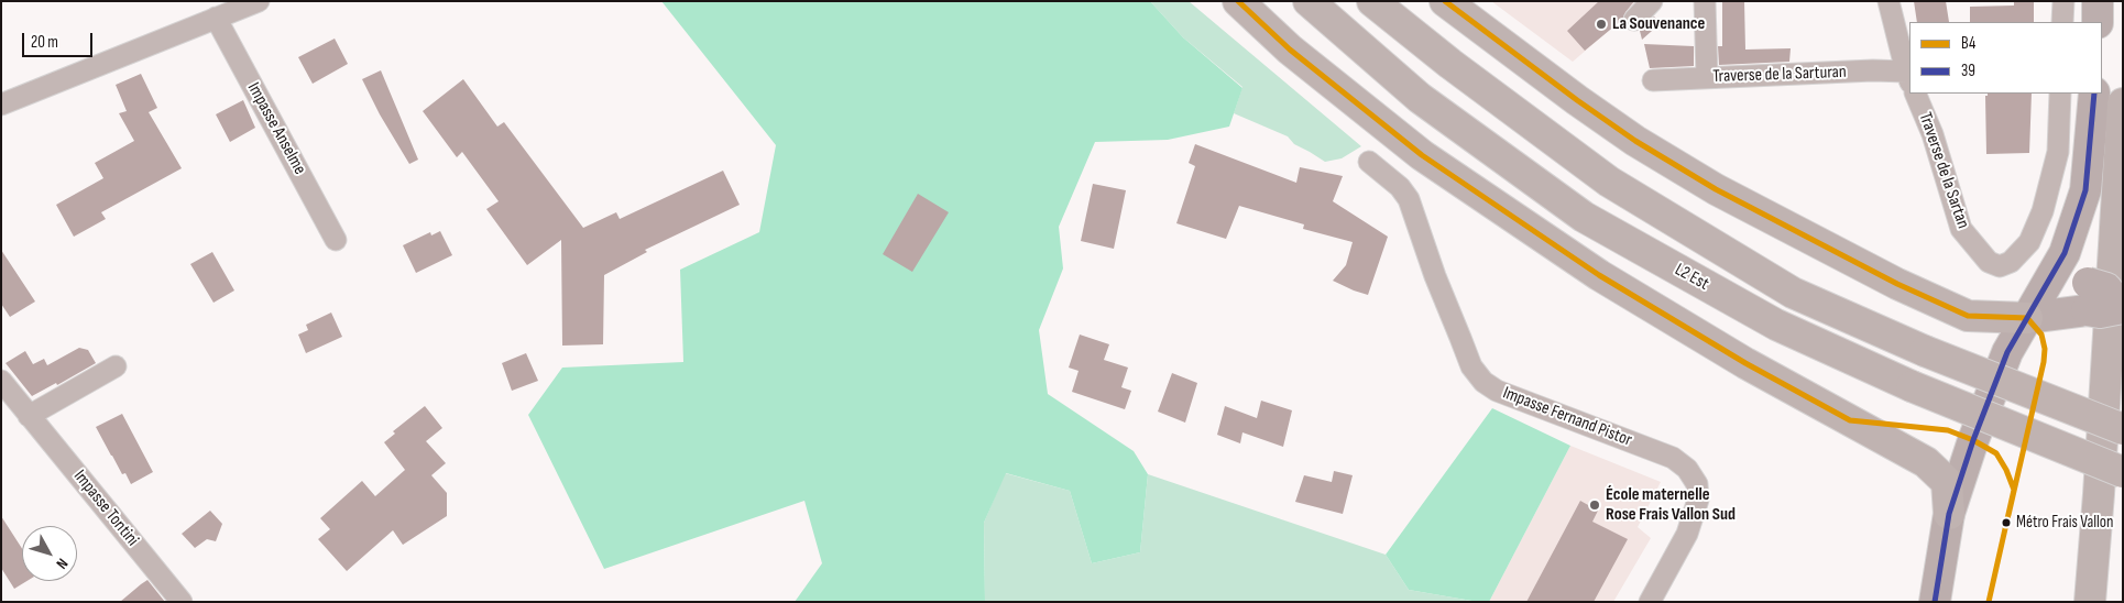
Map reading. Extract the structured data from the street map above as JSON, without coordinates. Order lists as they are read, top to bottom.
{
  "streets": {
    "highway": ["L2 Est"],
    "street": [
      "Traverse de la Sarturan",
      "Impasse Anselme",
      "Traverse de la Sartan",
      "Impasse Fernand Pistor",
      "Impasse Tontini"
    ]
  },
  "places": ["La Souvenance", "École maternelle Rose Frais Vallon Sud", "Métro Frais Vallon"],
  "lines": ["transit line B4", "transit line 39"],
  "legend": ["B4", "39"],
  "scale_bar": "20 m",
  "north": "bottom right"
}
